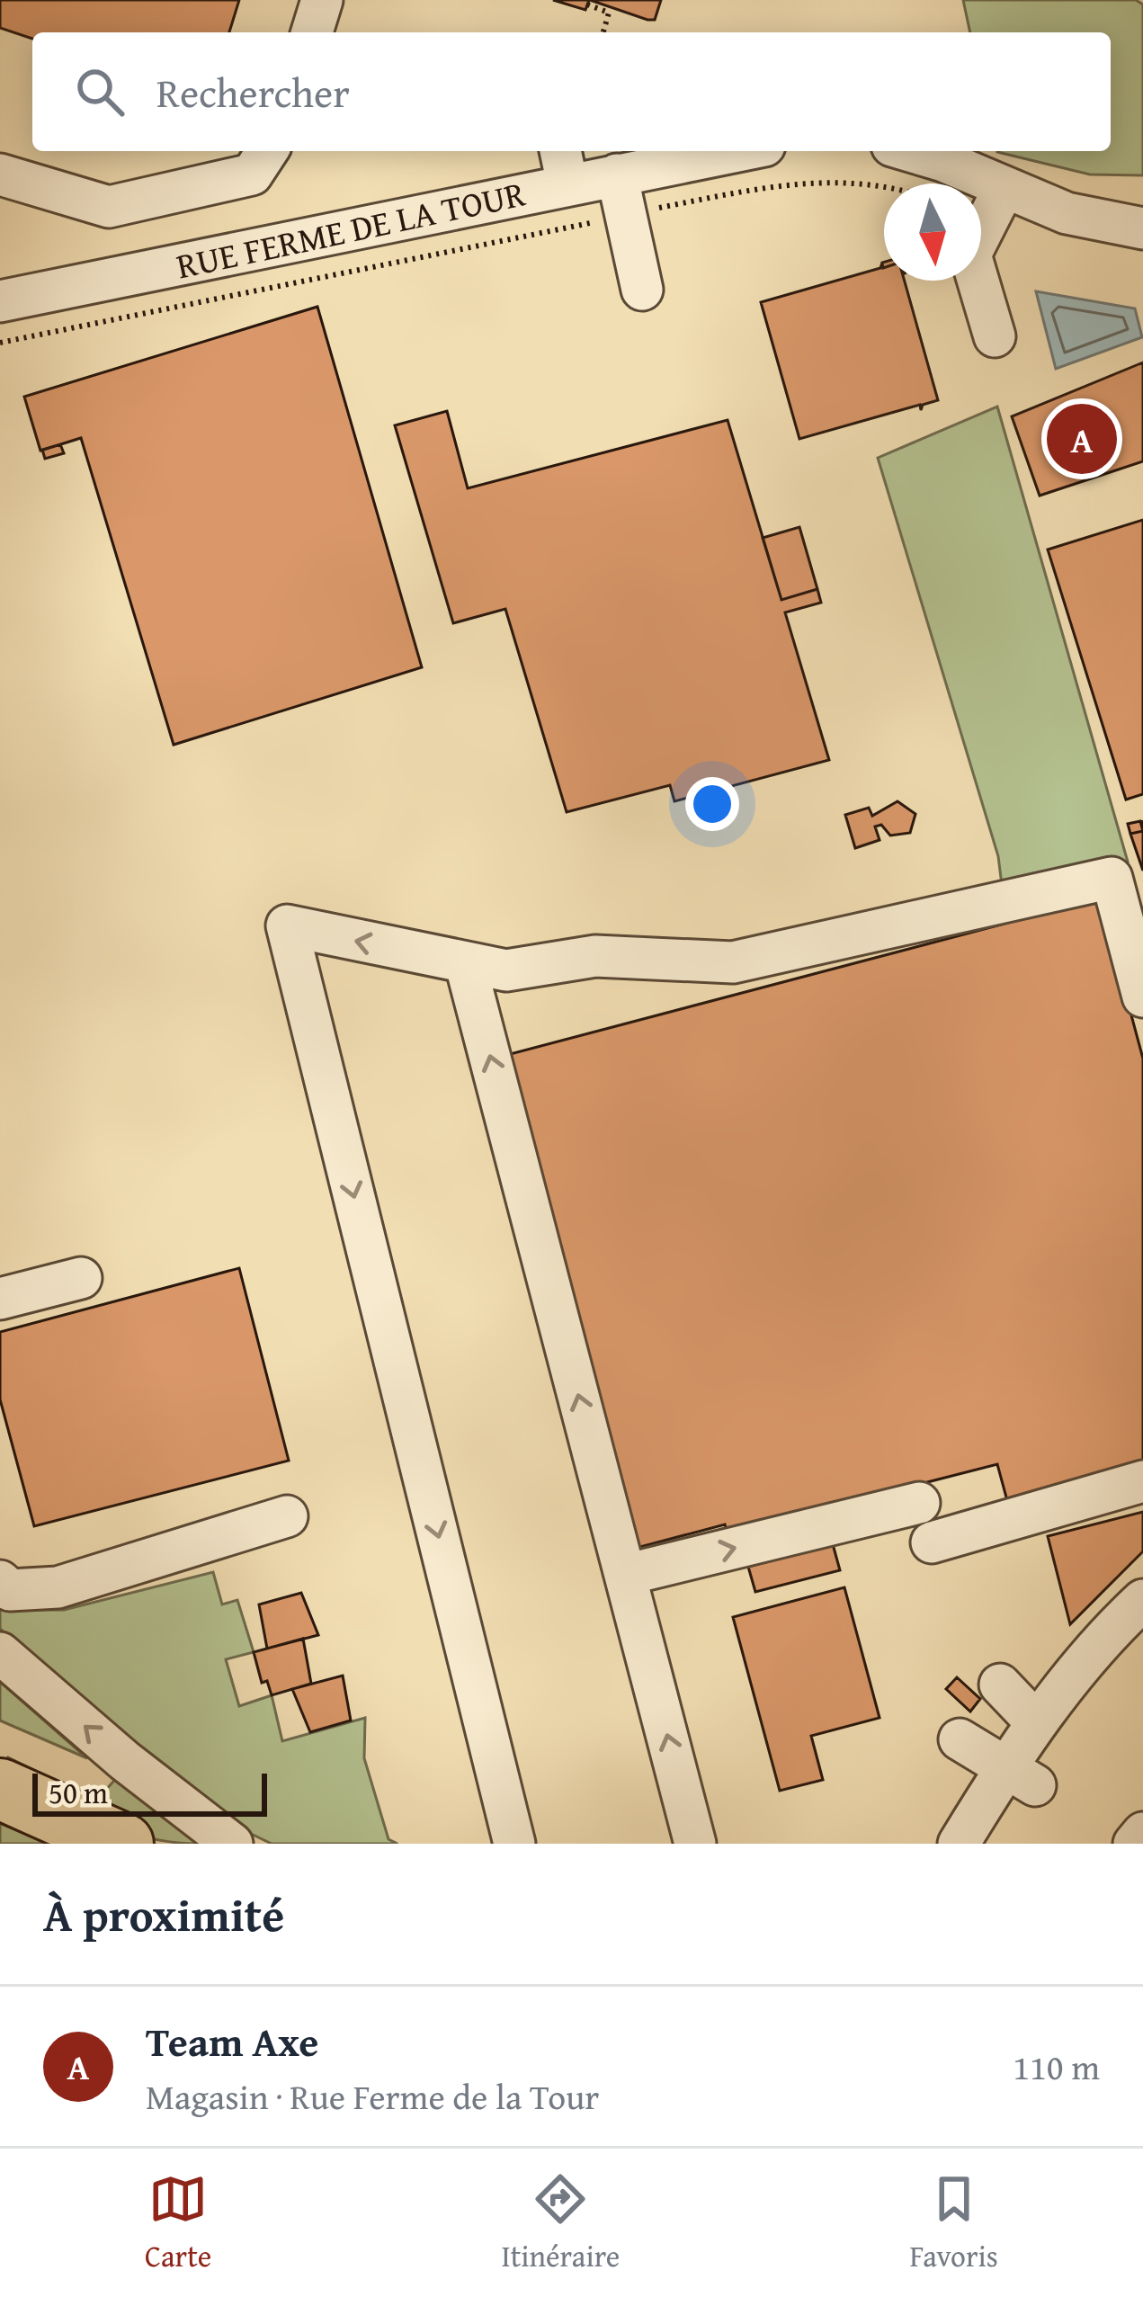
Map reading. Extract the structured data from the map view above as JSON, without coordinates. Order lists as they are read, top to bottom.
{
  "streets": {
    "street": ["RUE FERME DE LA TOUR"]
  },
  "scale_bar": "50 m",
  "north": "bottom",
  "page": {
    "search": "Rechercher",
    "pins": "A",
    "scale": "50 m",
    "heading": "À proximité",
    "list": [
      {
        "mark": "A",
        "name": "Team Axe",
        "note": "Magasin · Rue Ferme de la Tour",
        "value": "110 m"
      }
    ],
    "nav": ["Carte", "Itinéraire", "Favoris"]
  }
}
